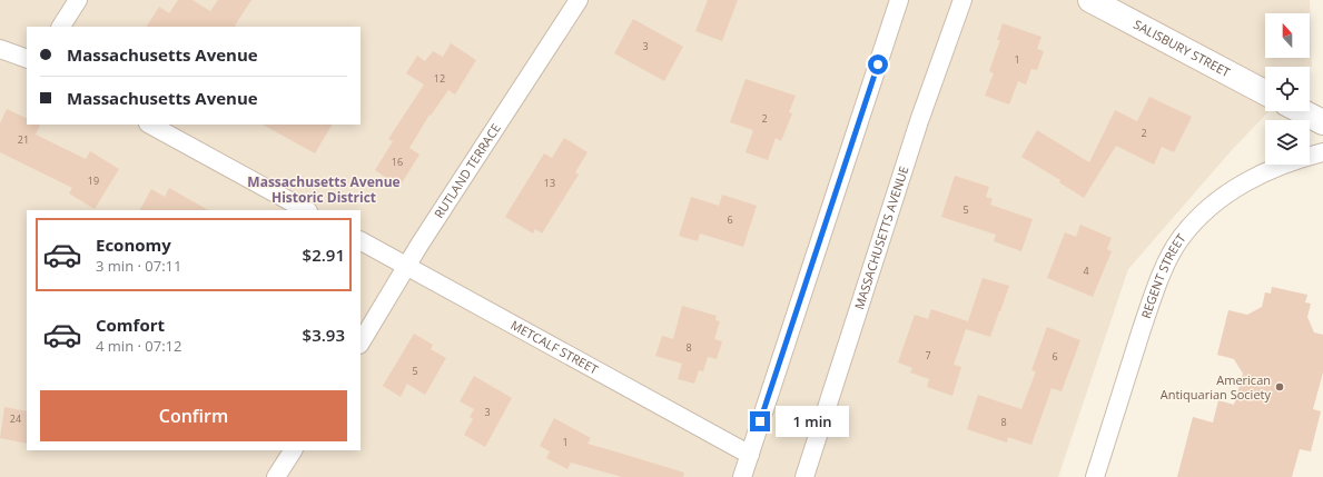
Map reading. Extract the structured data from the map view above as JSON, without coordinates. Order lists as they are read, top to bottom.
{
  "streets": {
    "main road": ["SALISBURY STREET"],
    "street": [
      "RUTLAND TERRACE",
      "MASSACHUSETTS AVENUE",
      "REGENT STREET",
      "METCALF STREET"
    ]
  },
  "crossings": [
    ["RUTLAND TERRACE", "METCALF STREET"]
  ],
  "districts": ["Massachusetts Avenue Historic District"],
  "places": ["American Antiquarian Society"],
  "house_numbers": [
    "3",
    "1",
    "12",
    "2",
    "2",
    "21",
    "16",
    "19",
    "13",
    "5",
    "6",
    "4",
    "8",
    "7",
    "6",
    "5",
    "3",
    "24",
    "8",
    "1"
  ],
  "north": "top",
  "page": {
    "banner": ["Massachusetts Avenue", "Massachusetts Avenue"],
    "list": [
      {
        "name": "Economy",
        "note": "3 min · 07:11",
        "value": "$2.91"
      },
      {
        "name": "Comfort",
        "note": "4 min · 07:12",
        "value": "$3.93"
      }
    ],
    "buttons": "Confirm",
    "bubble": "1 min"
  }
}
